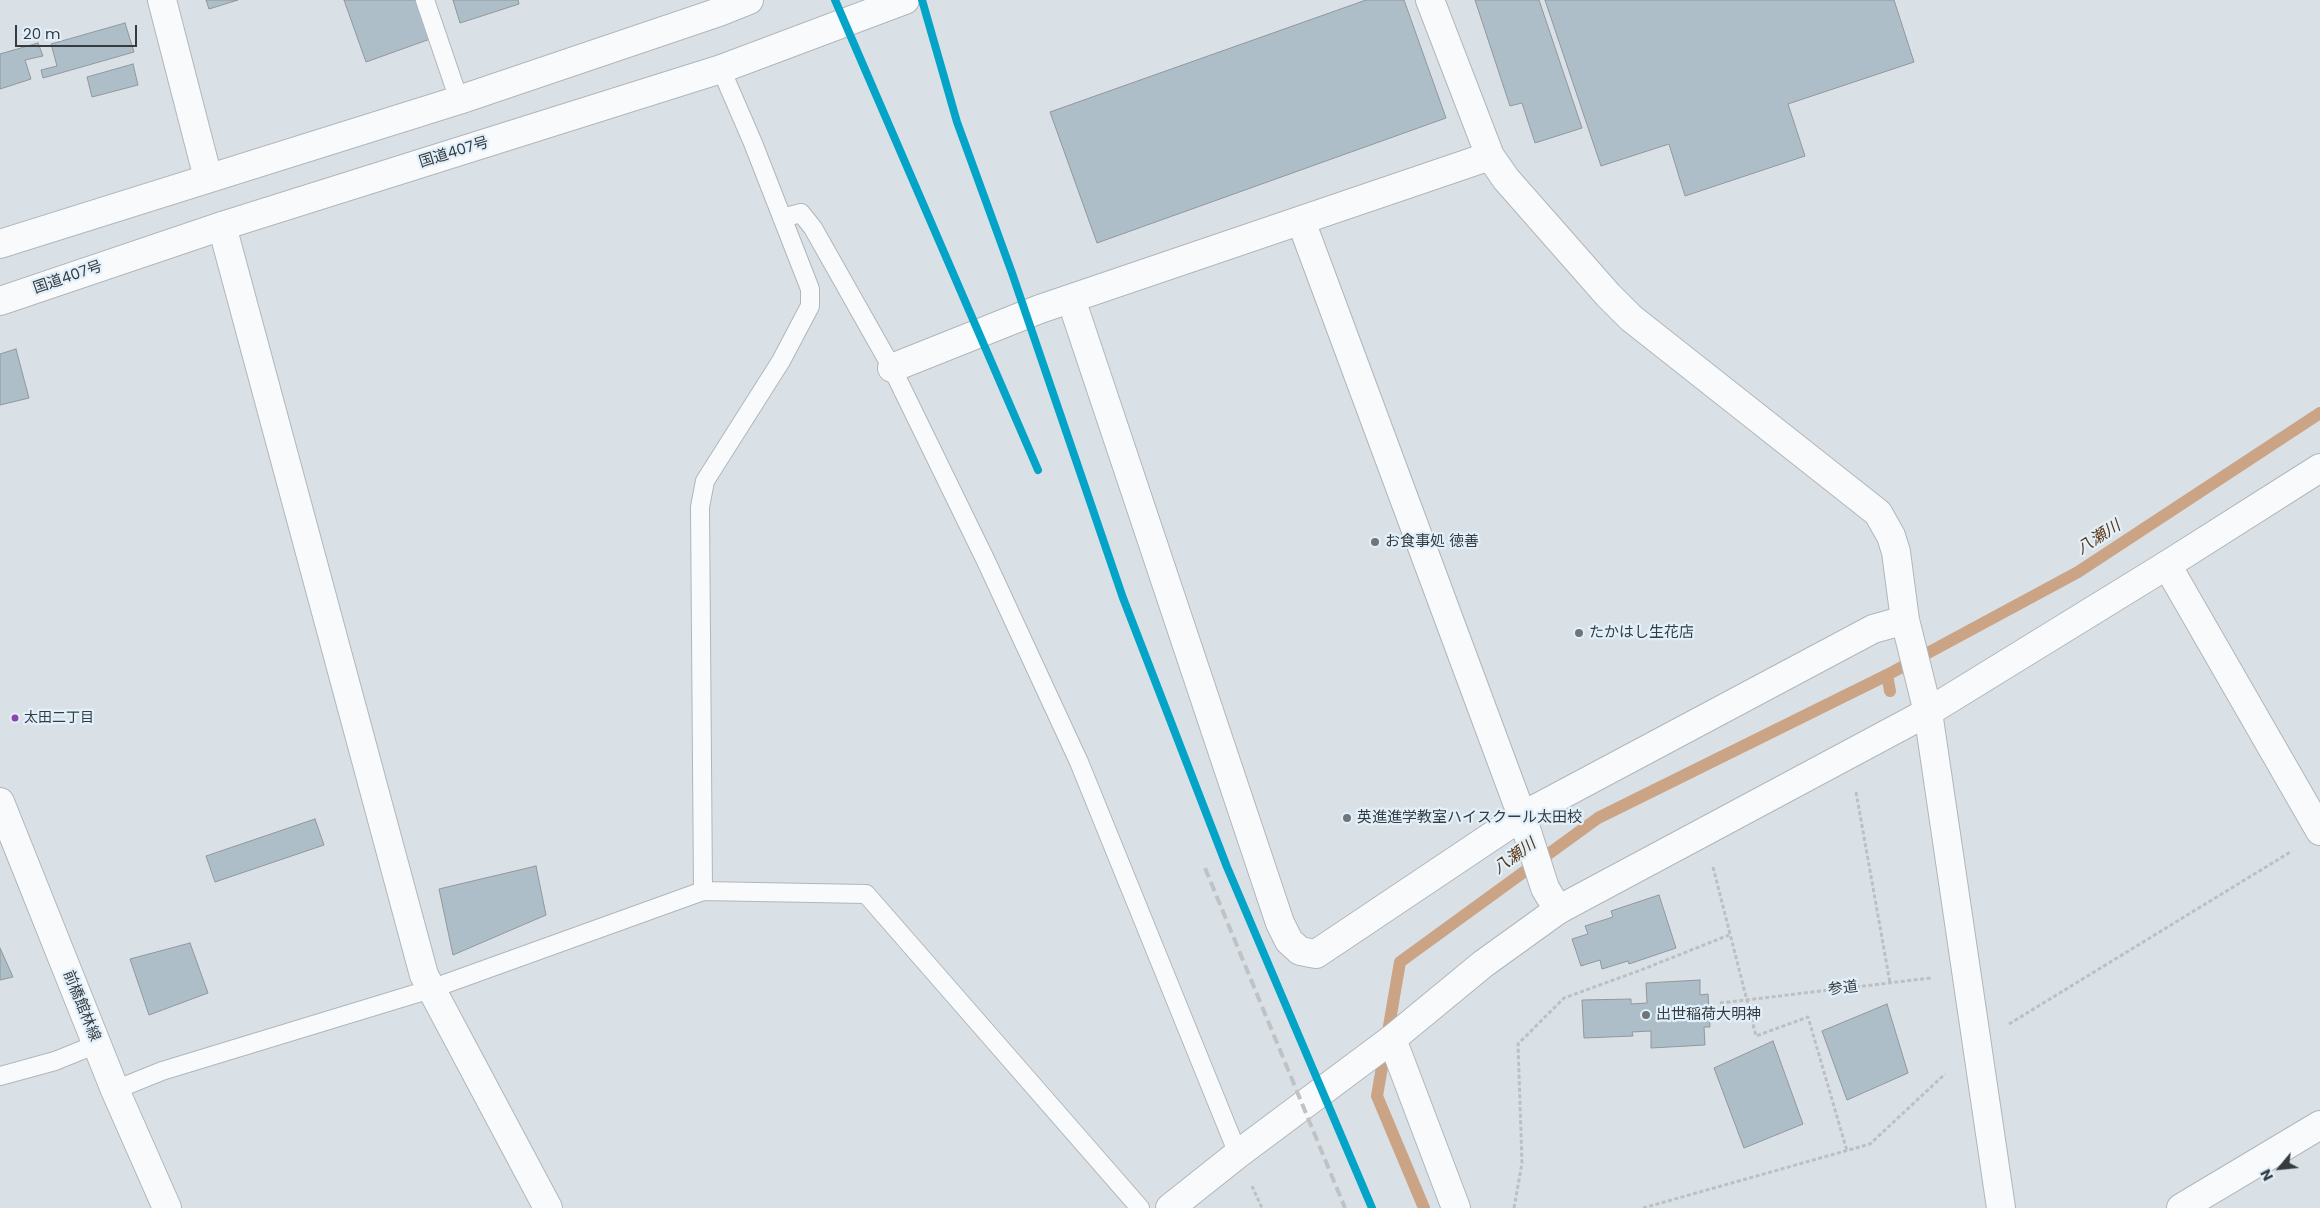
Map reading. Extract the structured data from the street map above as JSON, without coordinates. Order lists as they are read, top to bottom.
{
  "streets": {
    "main road": ["国道407号", "前橋館林線"],
    "path": ["参道"]
  },
  "water": ["八瀬川"],
  "places": [
    "お食事処 徳善",
    "たかはし生花店",
    "太田二丁目",
    "英進進学教室ハイスクール太田校",
    "出世稲荷大明神"
  ],
  "scale_bar": "20 m",
  "north": "bottom left"
}
